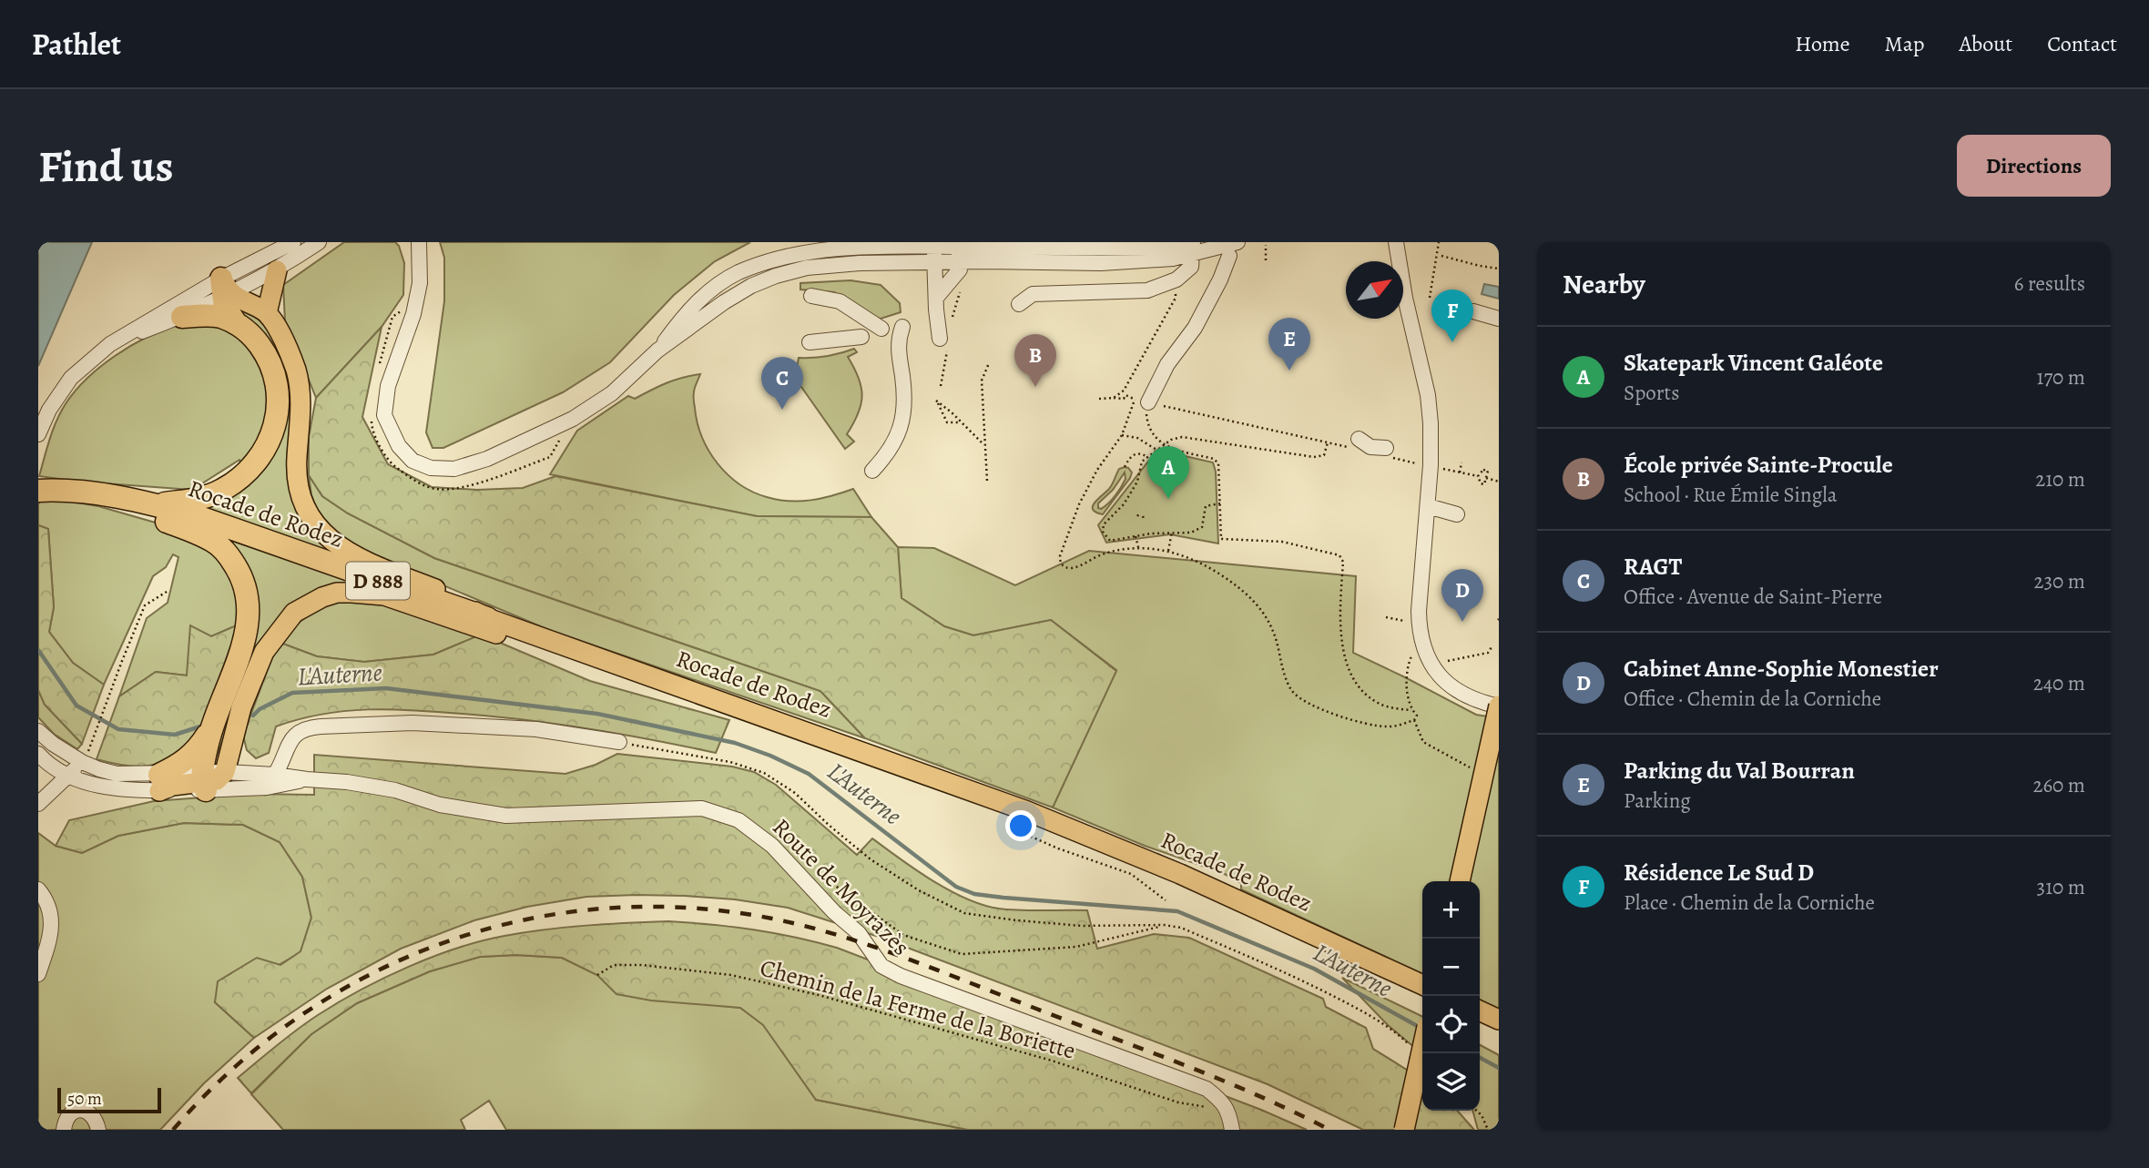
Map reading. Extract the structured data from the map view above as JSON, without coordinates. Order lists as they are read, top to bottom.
{
  "streets": {
    "highway": ["Rocade de Rodez", "D 888"],
    "street": ["Route de Moyrazès"],
    "path": ["Chemin de la Ferme de la Boriette"]
  },
  "crossings": [
    ["Route de Moyrazès", "Chemin de la Ferme de la Boriette"]
  ],
  "water": ["L'Auterne"],
  "scale_bar": "50 m",
  "north": "top right",
  "page": {
    "header": "Pathlet",
    "nav": [
      "Home",
      "Map",
      "About",
      "Contact"
    ],
    "buttons": "Directions",
    "title": "Find us",
    "heading": ["Nearby", "6 results"],
    "pins": [
      "F",
      "E",
      "B",
      "C",
      "A",
      "D"
    ],
    "list": [
      {
        "mark": "A",
        "name": "Skatepark Vincent Galéote",
        "note": "Sports",
        "value": "170 m"
      },
      {
        "mark": "B",
        "name": "École privée Sainte-Procule",
        "note": "School · Rue Émile Singla",
        "value": "210 m"
      },
      {
        "mark": "C",
        "name": "RAGT",
        "note": "Office · Avenue de Saint-Pierre",
        "value": "230 m"
      },
      {
        "mark": "D",
        "name": "Cabinet Anne-Sophie Monestier",
        "note": "Office · Chemin de la Corniche",
        "value": "240 m"
      },
      {
        "mark": "E",
        "name": "Parking du Val Bourran",
        "note": "Parking",
        "value": "260 m"
      },
      {
        "mark": "F",
        "name": "Résidence Le Sud D",
        "note": "Place · Chemin de la Corniche",
        "value": "310 m"
      }
    ],
    "map_buttons": ["+", "−"],
    "scale": "50 m"
  }
}
